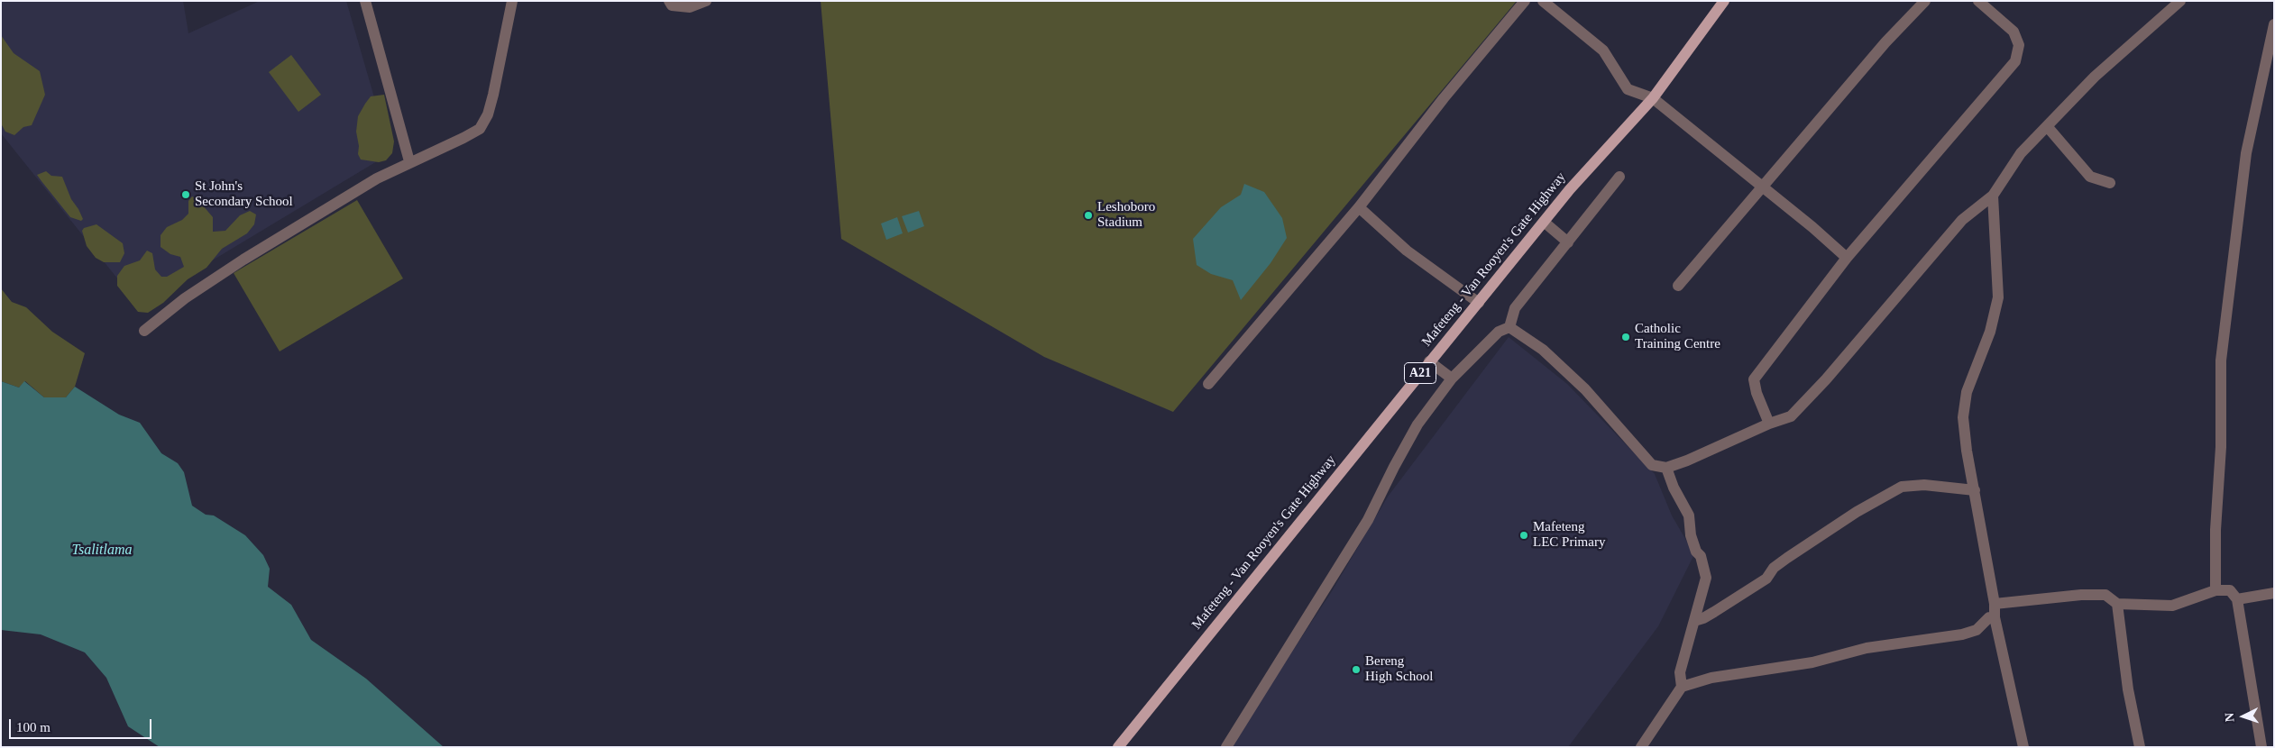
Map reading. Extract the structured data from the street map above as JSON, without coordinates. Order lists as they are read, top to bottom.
{
  "streets": {
    "main road": ["Mafeteng - Van Rooyen's Gate Highway", "A21"]
  },
  "water": ["Tsalitlama"],
  "places": [
    "St John's Secondary School",
    "Leshoboro Stadium",
    "Catholic Training Centre",
    "Mafeteng LEC Primary",
    "Bereng High School"
  ],
  "scale_bar": "100 m",
  "north": "left"
}
